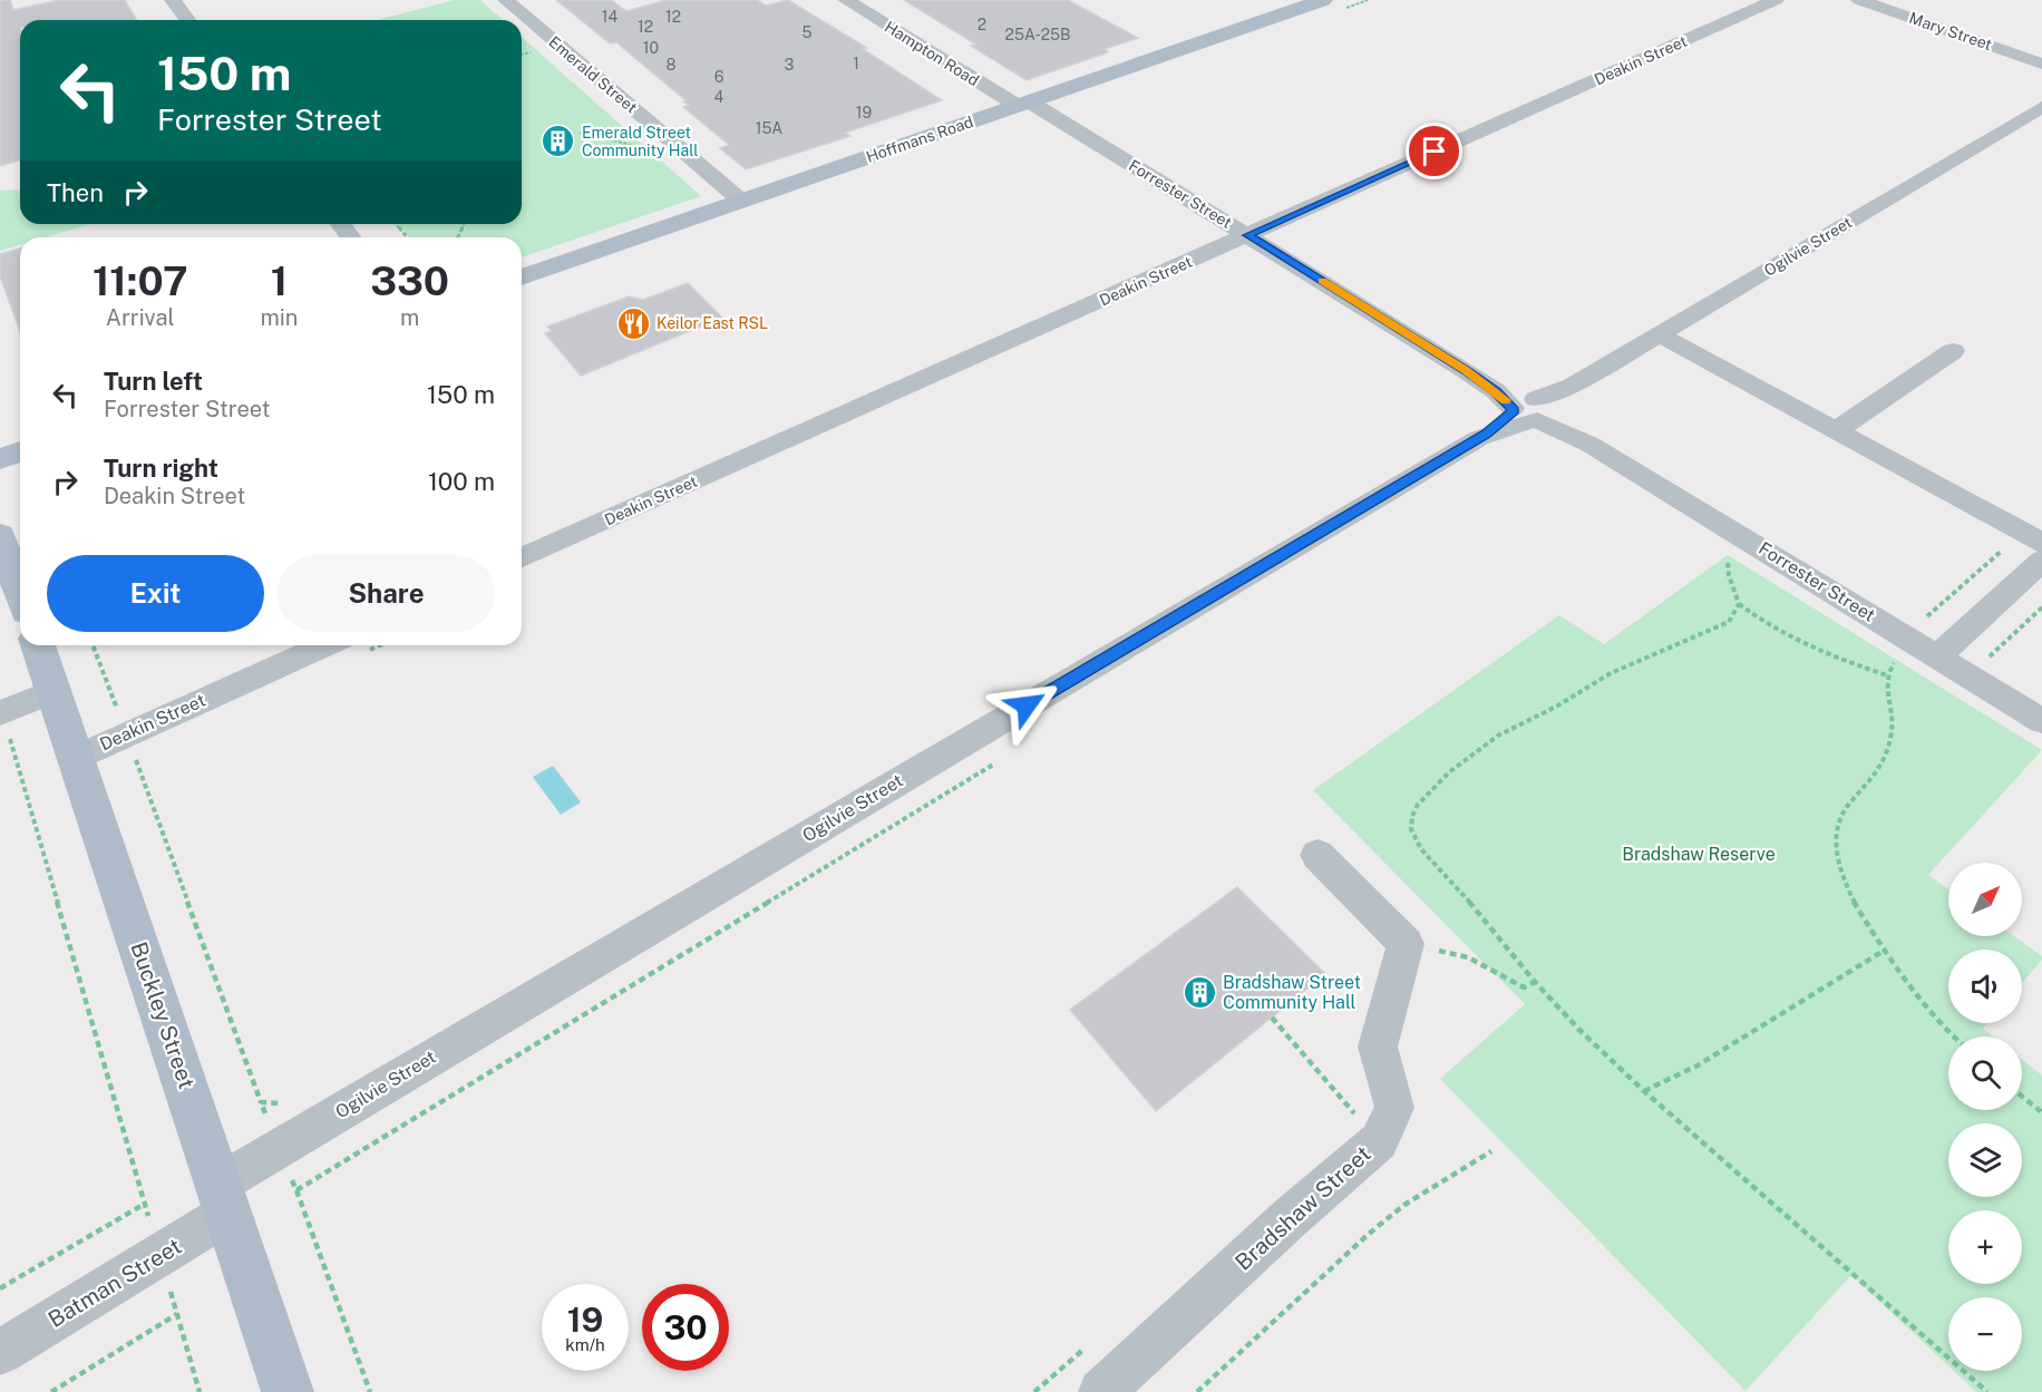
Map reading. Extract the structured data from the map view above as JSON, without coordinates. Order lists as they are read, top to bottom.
{
  "streets": {
    "main road": ["Hoffmans Road", "Buckley Street"],
    "street": [
      "Mary Street",
      "Hampton Road",
      "Deakin Street",
      "Emerald Street",
      "Forrester Street",
      "Ogilvie Street",
      "Bradshaw Street",
      "Batman Street"
    ]
  },
  "crossings": [
    ["Hampton Road", "Hoffmans Road"],
    ["Hampton Road", "Forrester Street"],
    ["Deakin Street", "Forrester Street"],
    ["Deakin Street", "Buckley Street"],
    ["Emerald Street", "Hoffmans Road"],
    ["Hoffmans Road", "Forrester Street"],
    ["Forrester Street", "Ogilvie Street"],
    ["Ogilvie Street", "Buckley Street"],
    ["Ogilvie Street", "Batman Street"],
    ["Buckley Street", "Batman Street"]
  ],
  "parks": ["Bradshaw Reserve"],
  "places": {
    "building": ["Emerald Street Community Hall", "Bradshaw Street Community Hall"],
    "restaurant": ["Keilor East RSL"]
  },
  "house_numbers": [
    "14",
    "12",
    "2",
    "12",
    "5",
    "25A-25B",
    "10",
    "1",
    "8",
    "3",
    "6",
    "4",
    "19",
    "15A"
  ],
  "north": "top right",
  "page": {
    "turn": ["150 m", "Forrester Street"],
    "then": "Then",
    "eta": [
      "11:07",
      "Arrival",
      "1",
      "min",
      "330",
      "m"
    ],
    "list": [
      {
        "name": "Turn left",
        "note": "Forrester Street",
        "value": "150 m"
      },
      {
        "name": "Turn right",
        "note": "Deakin Street",
        "value": "100 m"
      }
    ],
    "buttons": ["Exit", "Share"],
    "map_buttons": ["+", "−"],
    "speed": "19 km/h",
    "limit": "30"
  }
}
